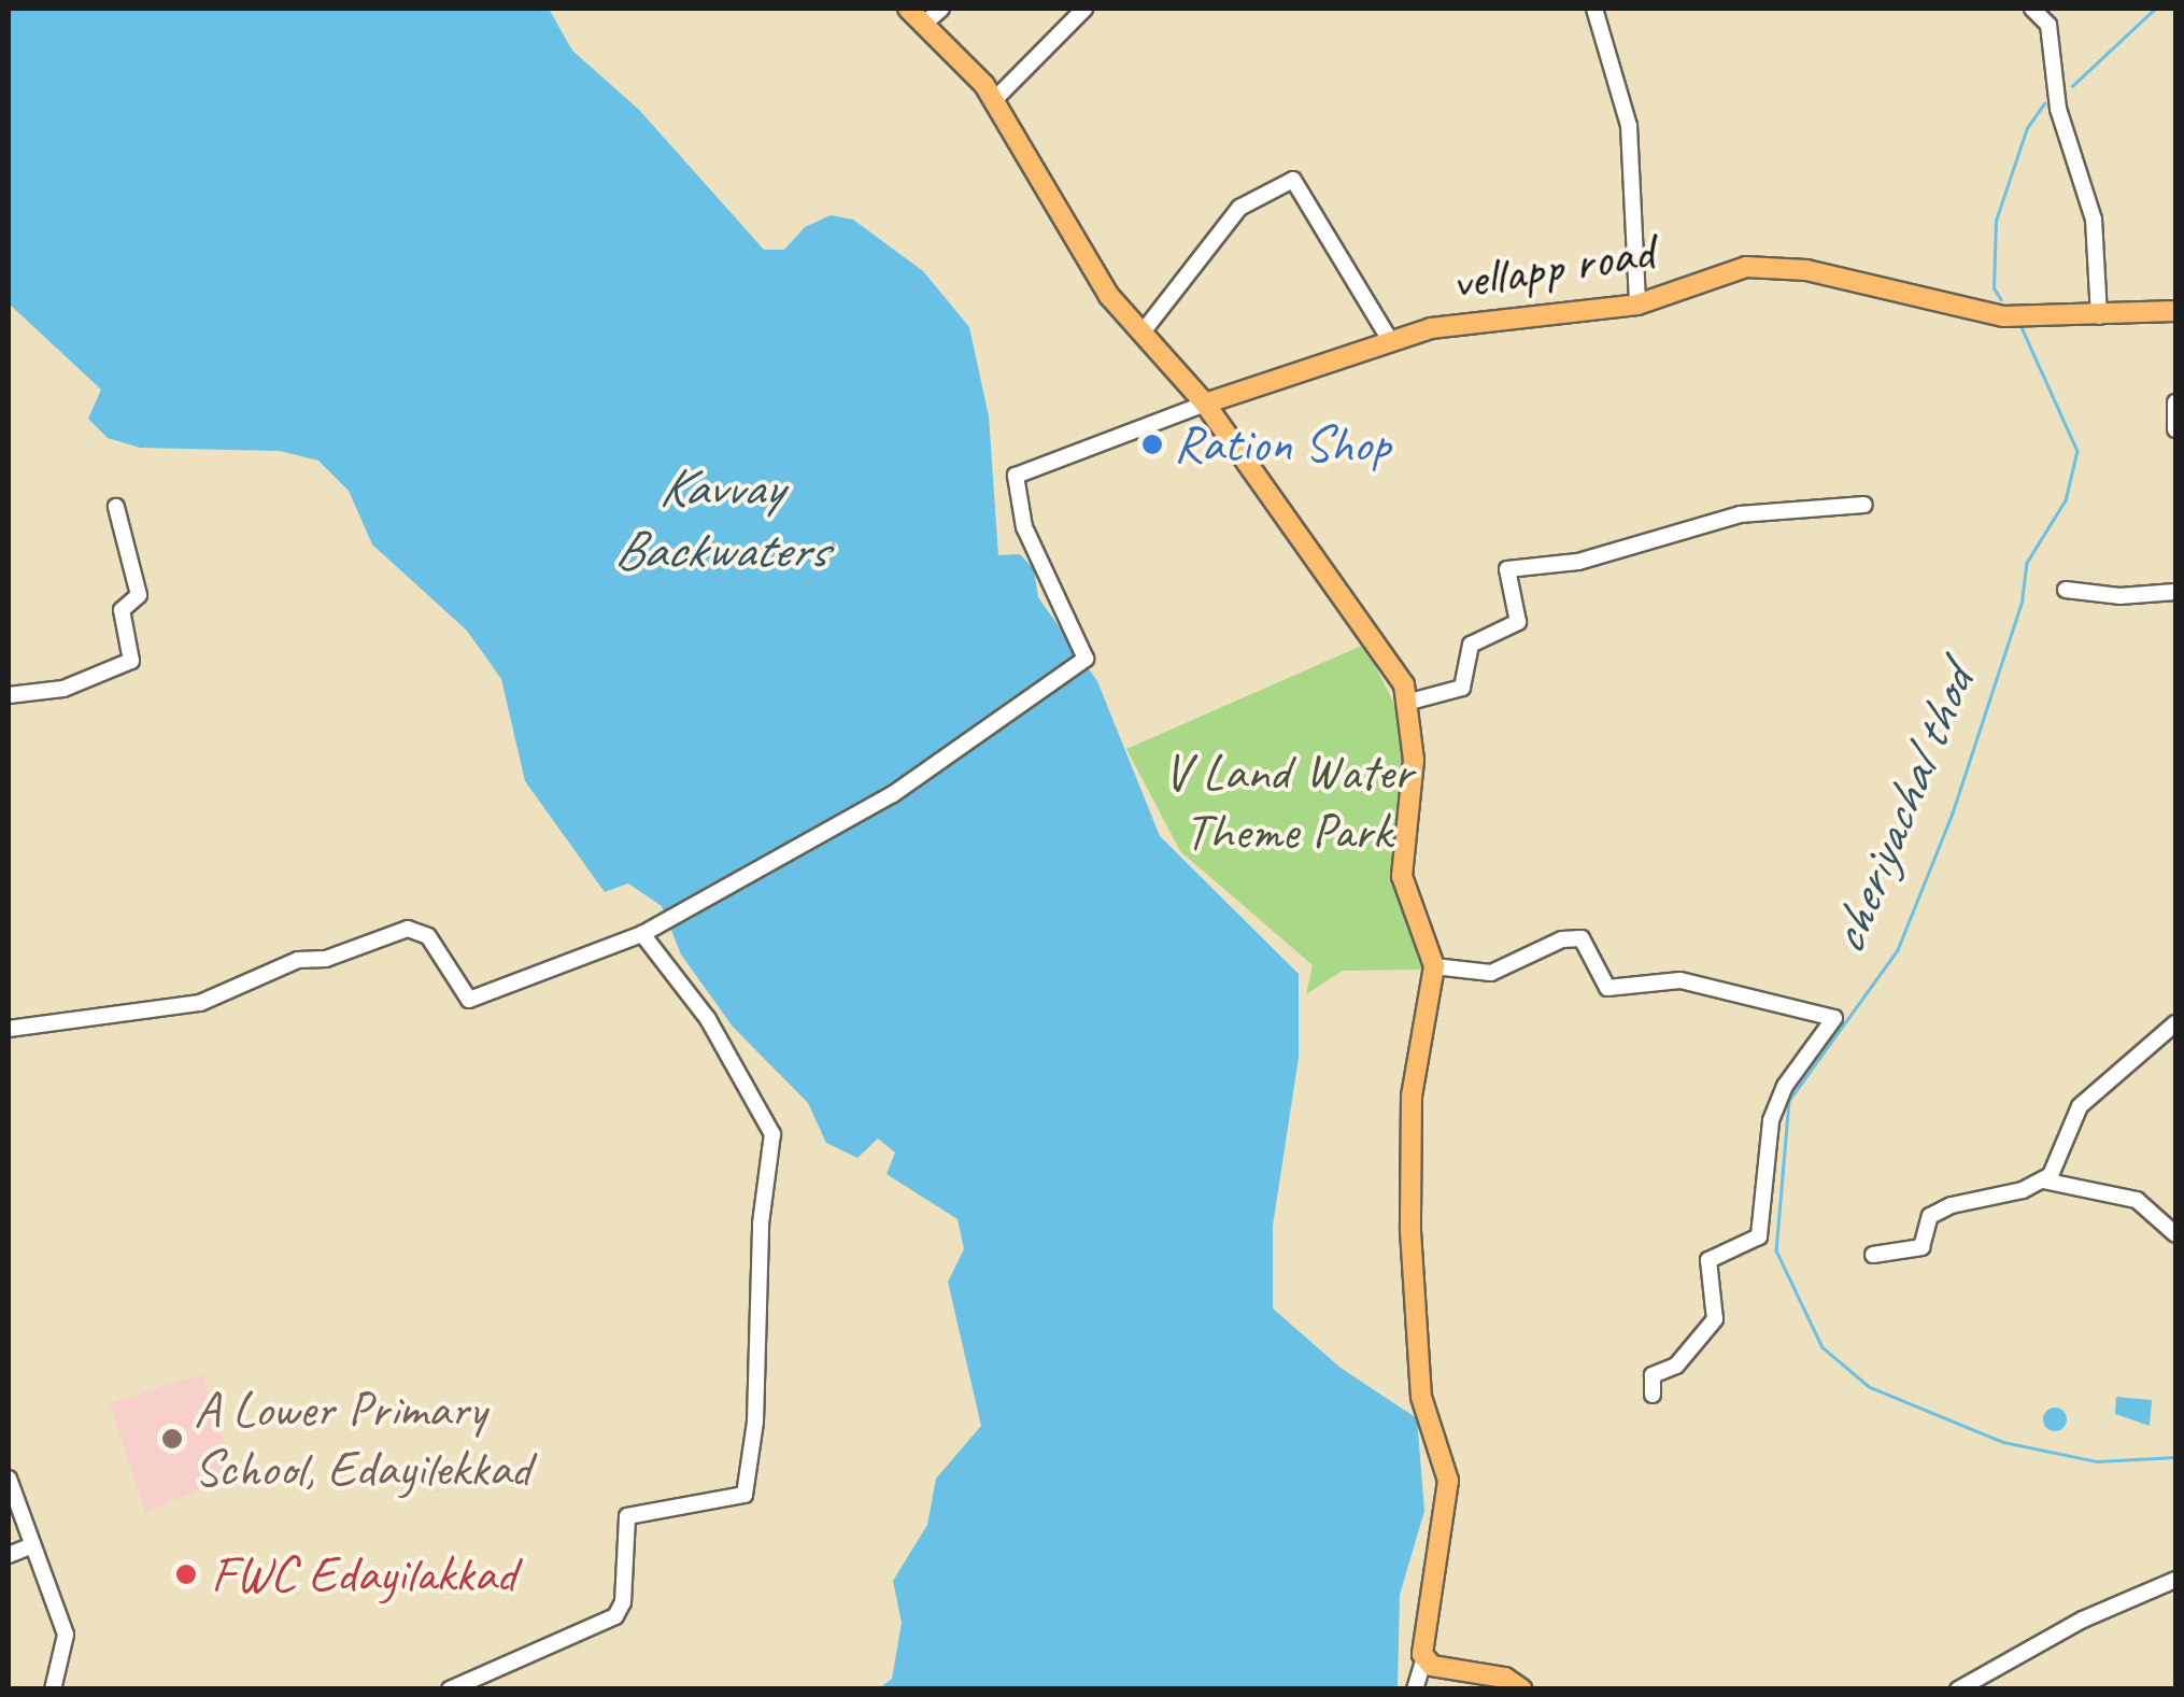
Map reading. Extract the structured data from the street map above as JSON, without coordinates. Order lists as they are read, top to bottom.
{
  "streets": {
    "main road": ["vellapp road"]
  },
  "water": ["Kavvay Backwaters", "cheriyachal thod"],
  "parks": ["V Land Water Theme Park"],
  "places": ["Ration Shop", "A Lower Primary School, Edayilekkad", "FWC Edayilakkad"]
}
